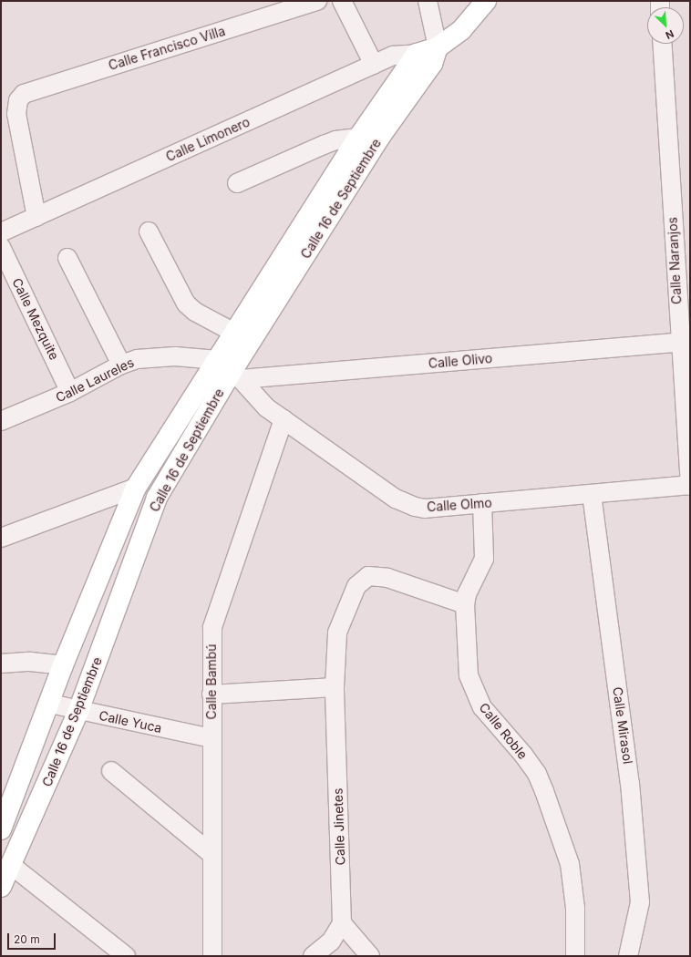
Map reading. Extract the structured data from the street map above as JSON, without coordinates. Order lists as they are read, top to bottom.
{
  "streets": {
    "main road": ["Calle 16 de Septiembre"],
    "street": [
      "Calle Francisco Villa",
      "Calle Limonero",
      "Calle Naranjos",
      "Calle Mezquite",
      "Calle Olivo",
      "Calle Laureles",
      "Calle Olmo",
      "Calle Bambú",
      "Calle Yuca",
      "Calle Mirasol",
      "Calle Roble",
      "Calle Jinetes"
    ]
  },
  "crossings": [
    ["Calle Francisco Villa", "Calle Limonero"],
    ["Calle Limonero", "Calle 16 de Septiembre"],
    ["Calle 16 de Septiembre", "Calle Olivo"],
    ["Calle 16 de Septiembre", "Calle Laureles"],
    ["Calle 16 de Septiembre", "Calle Olmo"],
    ["Calle 16 de Septiembre", "Calle Yuca"],
    ["Calle Naranjos", "Calle Olivo"],
    ["Calle Naranjos", "Calle Olmo"],
    ["Calle Mezquite", "Calle Laureles"],
    ["Calle Olivo", "Calle Laureles"],
    ["Calle Olivo", "Calle Olmo"],
    ["Calle Laureles", "Calle Olmo"],
    ["Calle Olmo", "Calle Bambú"],
    ["Calle Olmo", "Calle Mirasol"],
    ["Calle Olmo", "Calle Roble"],
    ["Calle Bambú", "Calle Yuca"],
    ["Calle Roble", "Calle Jinetes"]
  ],
  "scale_bar": "20 m",
  "north": "bottom right"
}
